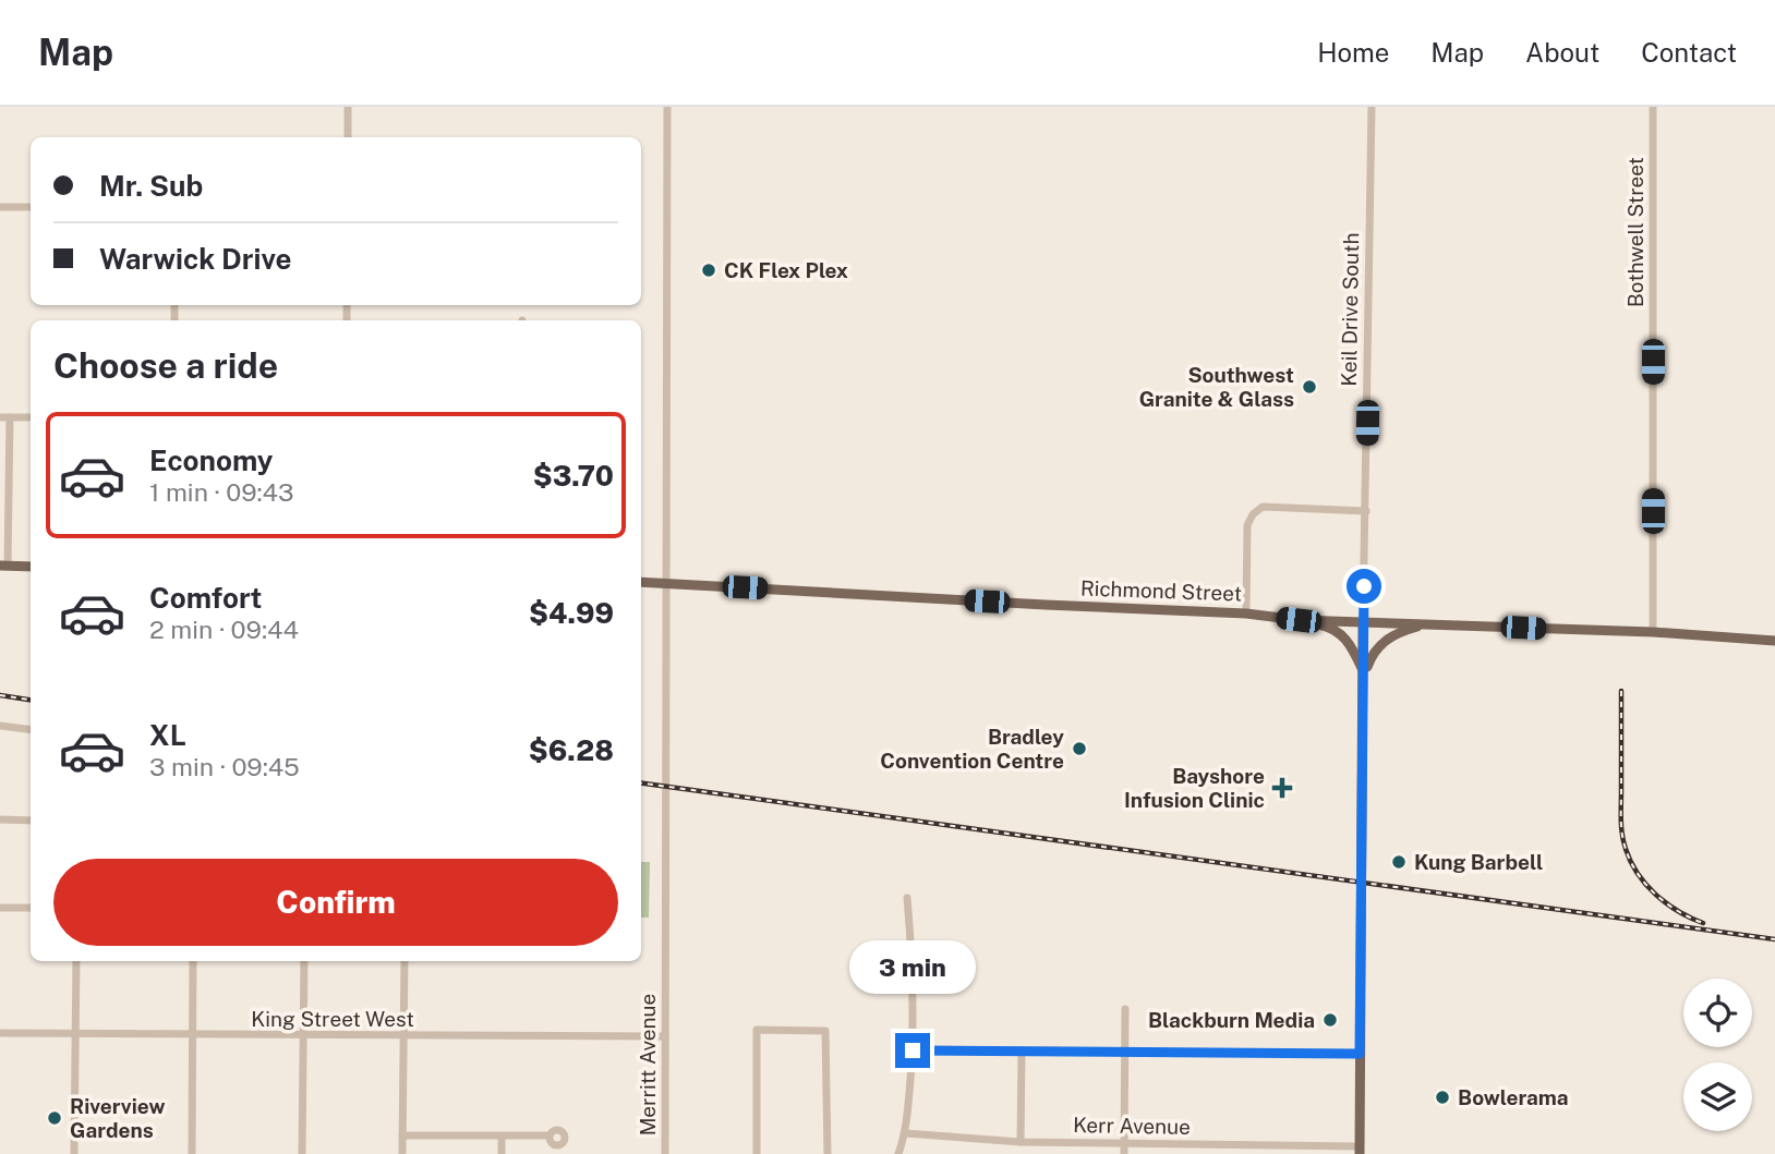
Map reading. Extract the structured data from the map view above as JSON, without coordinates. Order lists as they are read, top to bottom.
{
  "streets": {
    "main road": ["Keil Drive South", "Richmond Street"],
    "street": [
      "Bothwell Street",
      "King Street West",
      "Merritt Avenue",
      "Kerr Avenue"
    ]
  },
  "crossings": [
    ["Bothwell Street", "Richmond Street"],
    ["Keil Drive South", "Richmond Street"],
    ["Keil Drive South", "Kerr Avenue"],
    ["Richmond Street", "Merritt Avenue"],
    ["King Street West", "Merritt Avenue"]
  ],
  "places": {
    "other": [
      "CK Flex Plex",
      "Southwest Granite & Glass",
      "Bradley Convention Centre",
      "Kung Barbell",
      "Blackburn Media",
      "Bowlerama",
      "Riverview Gardens"
    ],
    "health": ["Bayshore Infusion Clinic"]
  },
  "page": {
    "header": "Map",
    "nav": [
      "Home",
      "Map",
      "About",
      "Contact"
    ],
    "banner": ["Mr. Sub", "Warwick Drive"],
    "heading": "Choose a ride",
    "list": [
      {
        "name": "Economy",
        "note": "1 min · 09:43",
        "value": "$3.70"
      },
      {
        "name": "Comfort",
        "note": "2 min · 09:44",
        "value": "$4.99"
      },
      {
        "name": "XL",
        "note": "3 min · 09:45",
        "value": "$6.28"
      }
    ],
    "buttons": "Confirm",
    "bubble": "3 min"
  }
}
